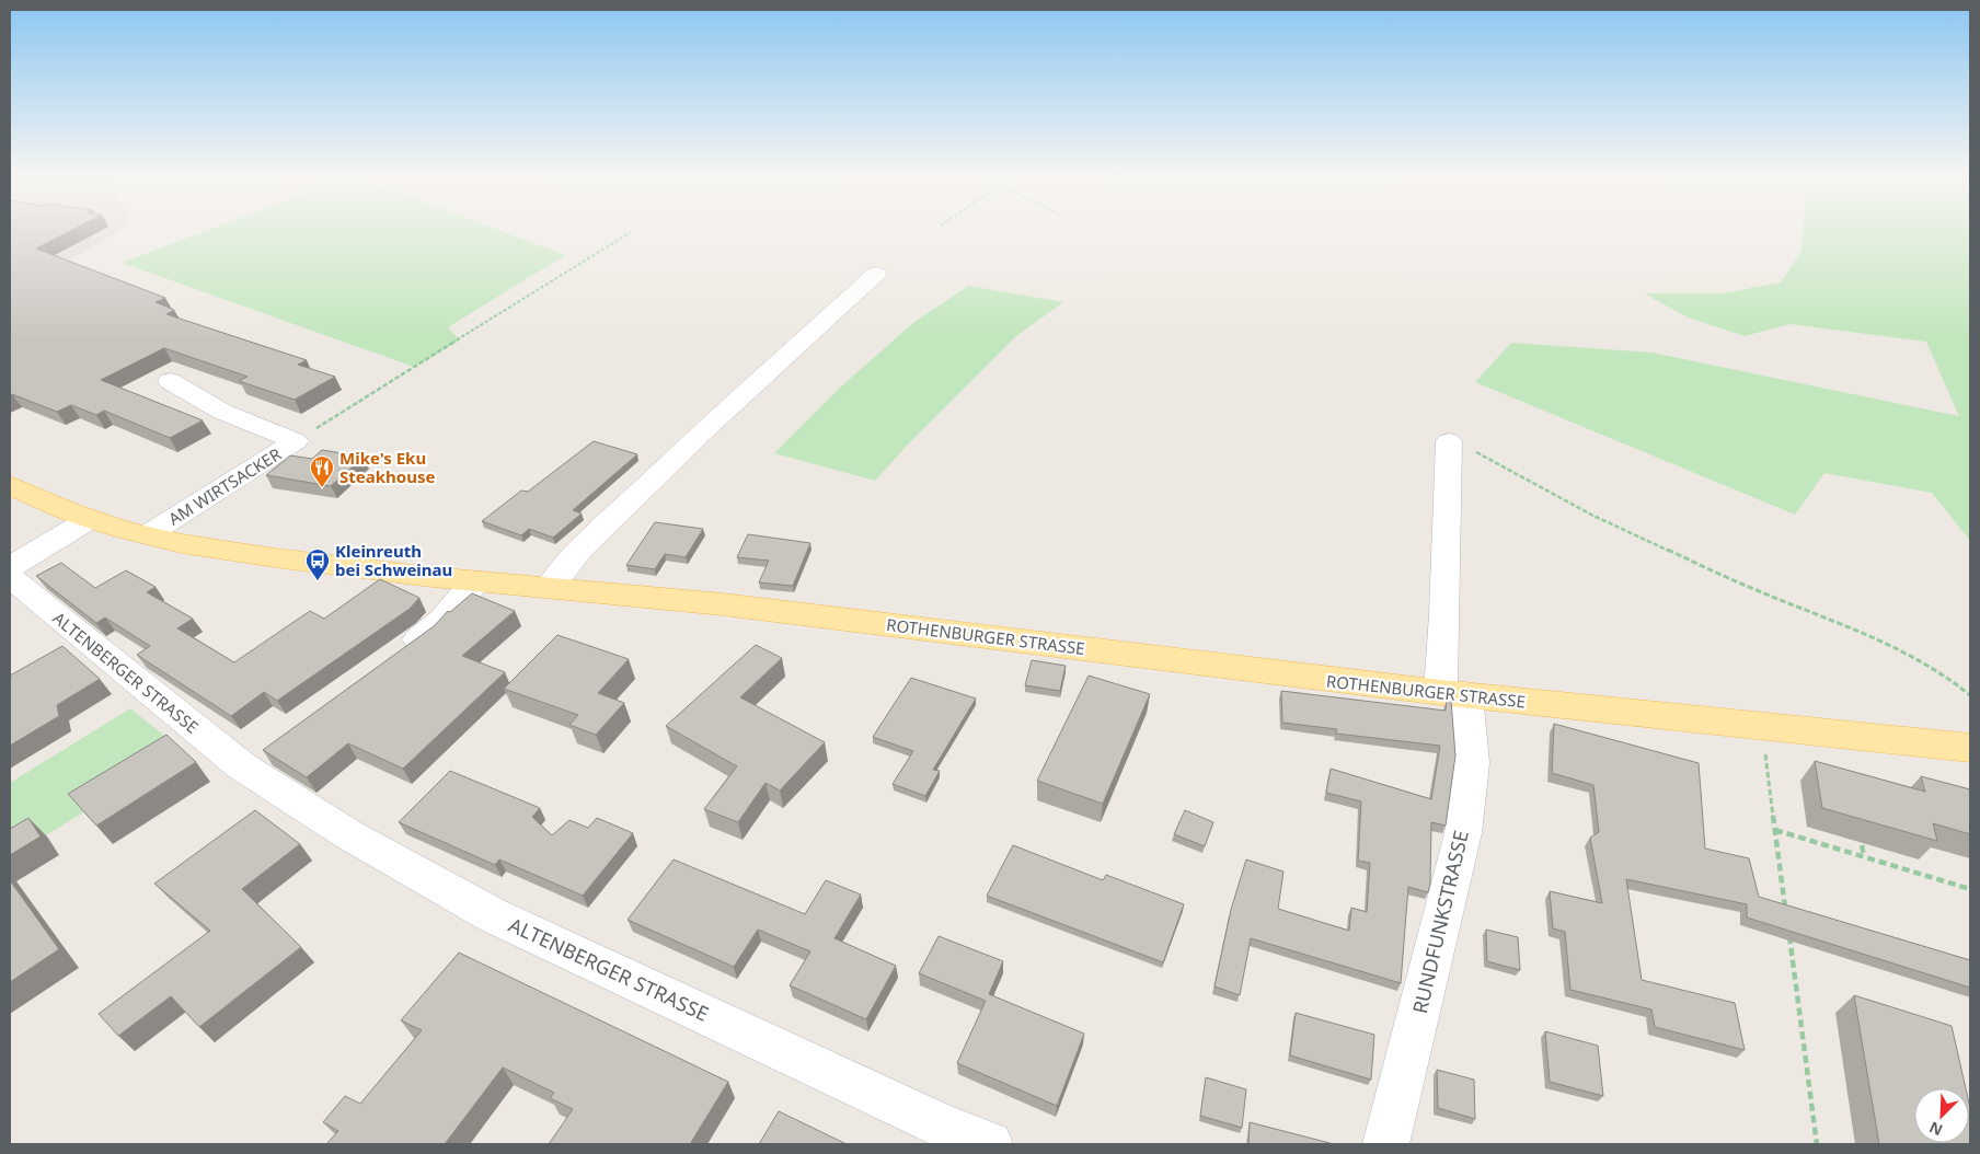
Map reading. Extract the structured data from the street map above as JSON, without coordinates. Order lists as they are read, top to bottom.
{
  "streets": {
    "main road": ["ROTHENBURGER STRASSE"],
    "street": ["AM WIRTSACKER", "ALTENBERGER STRASSE", "RUNDFUNKSTRASSE"]
  },
  "crossings": [
    ["AM WIRTSACKER", "ROTHENBURGER STRASSE"],
    ["ROTHENBURGER STRASSE", "RUNDFUNKSTRASSE"]
  ],
  "places": {
    "restaurant": ["Mike's Eku Steakhouse"],
    "bus stop": ["Kleinreuth bei Schweinau"]
  },
  "north": "bottom left"
}
